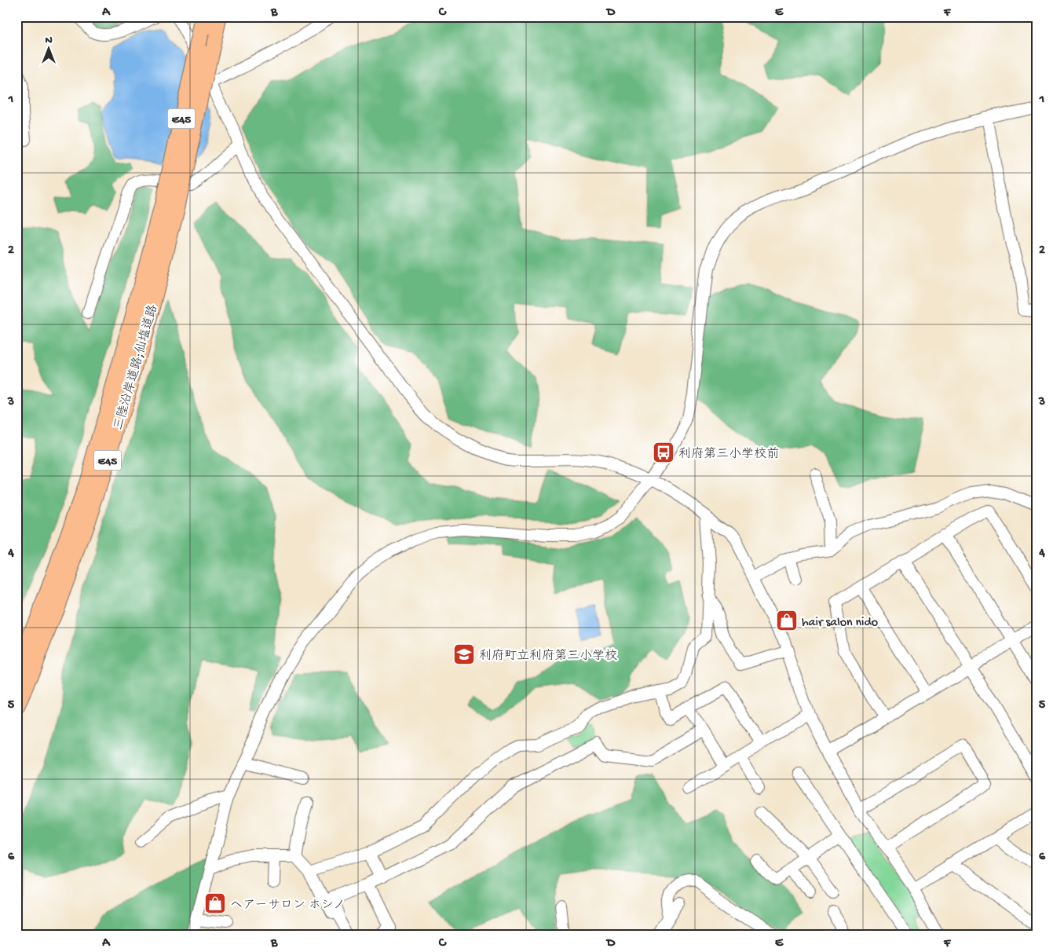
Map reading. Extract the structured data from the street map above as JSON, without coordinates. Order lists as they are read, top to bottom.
{
  "streets": {
    "highway": ["E45", "三陸沿岸道路;仙塩道路"]
  },
  "places": {
    "bus stop": ["利府第三小学校前"],
    "shop": ["hair salon nido", "ヘアーサロン ホシノ"],
    "school or university": ["利府町立利府第三小学校"]
  },
  "north": "top",
  "grid": {
    "columns": [
      "A",
      "B",
      "C",
      "D",
      "E",
      "F"
    ],
    "rows": [
      "1",
      "2",
      "3",
      "4",
      "5",
      "6"
    ]
  }
}
